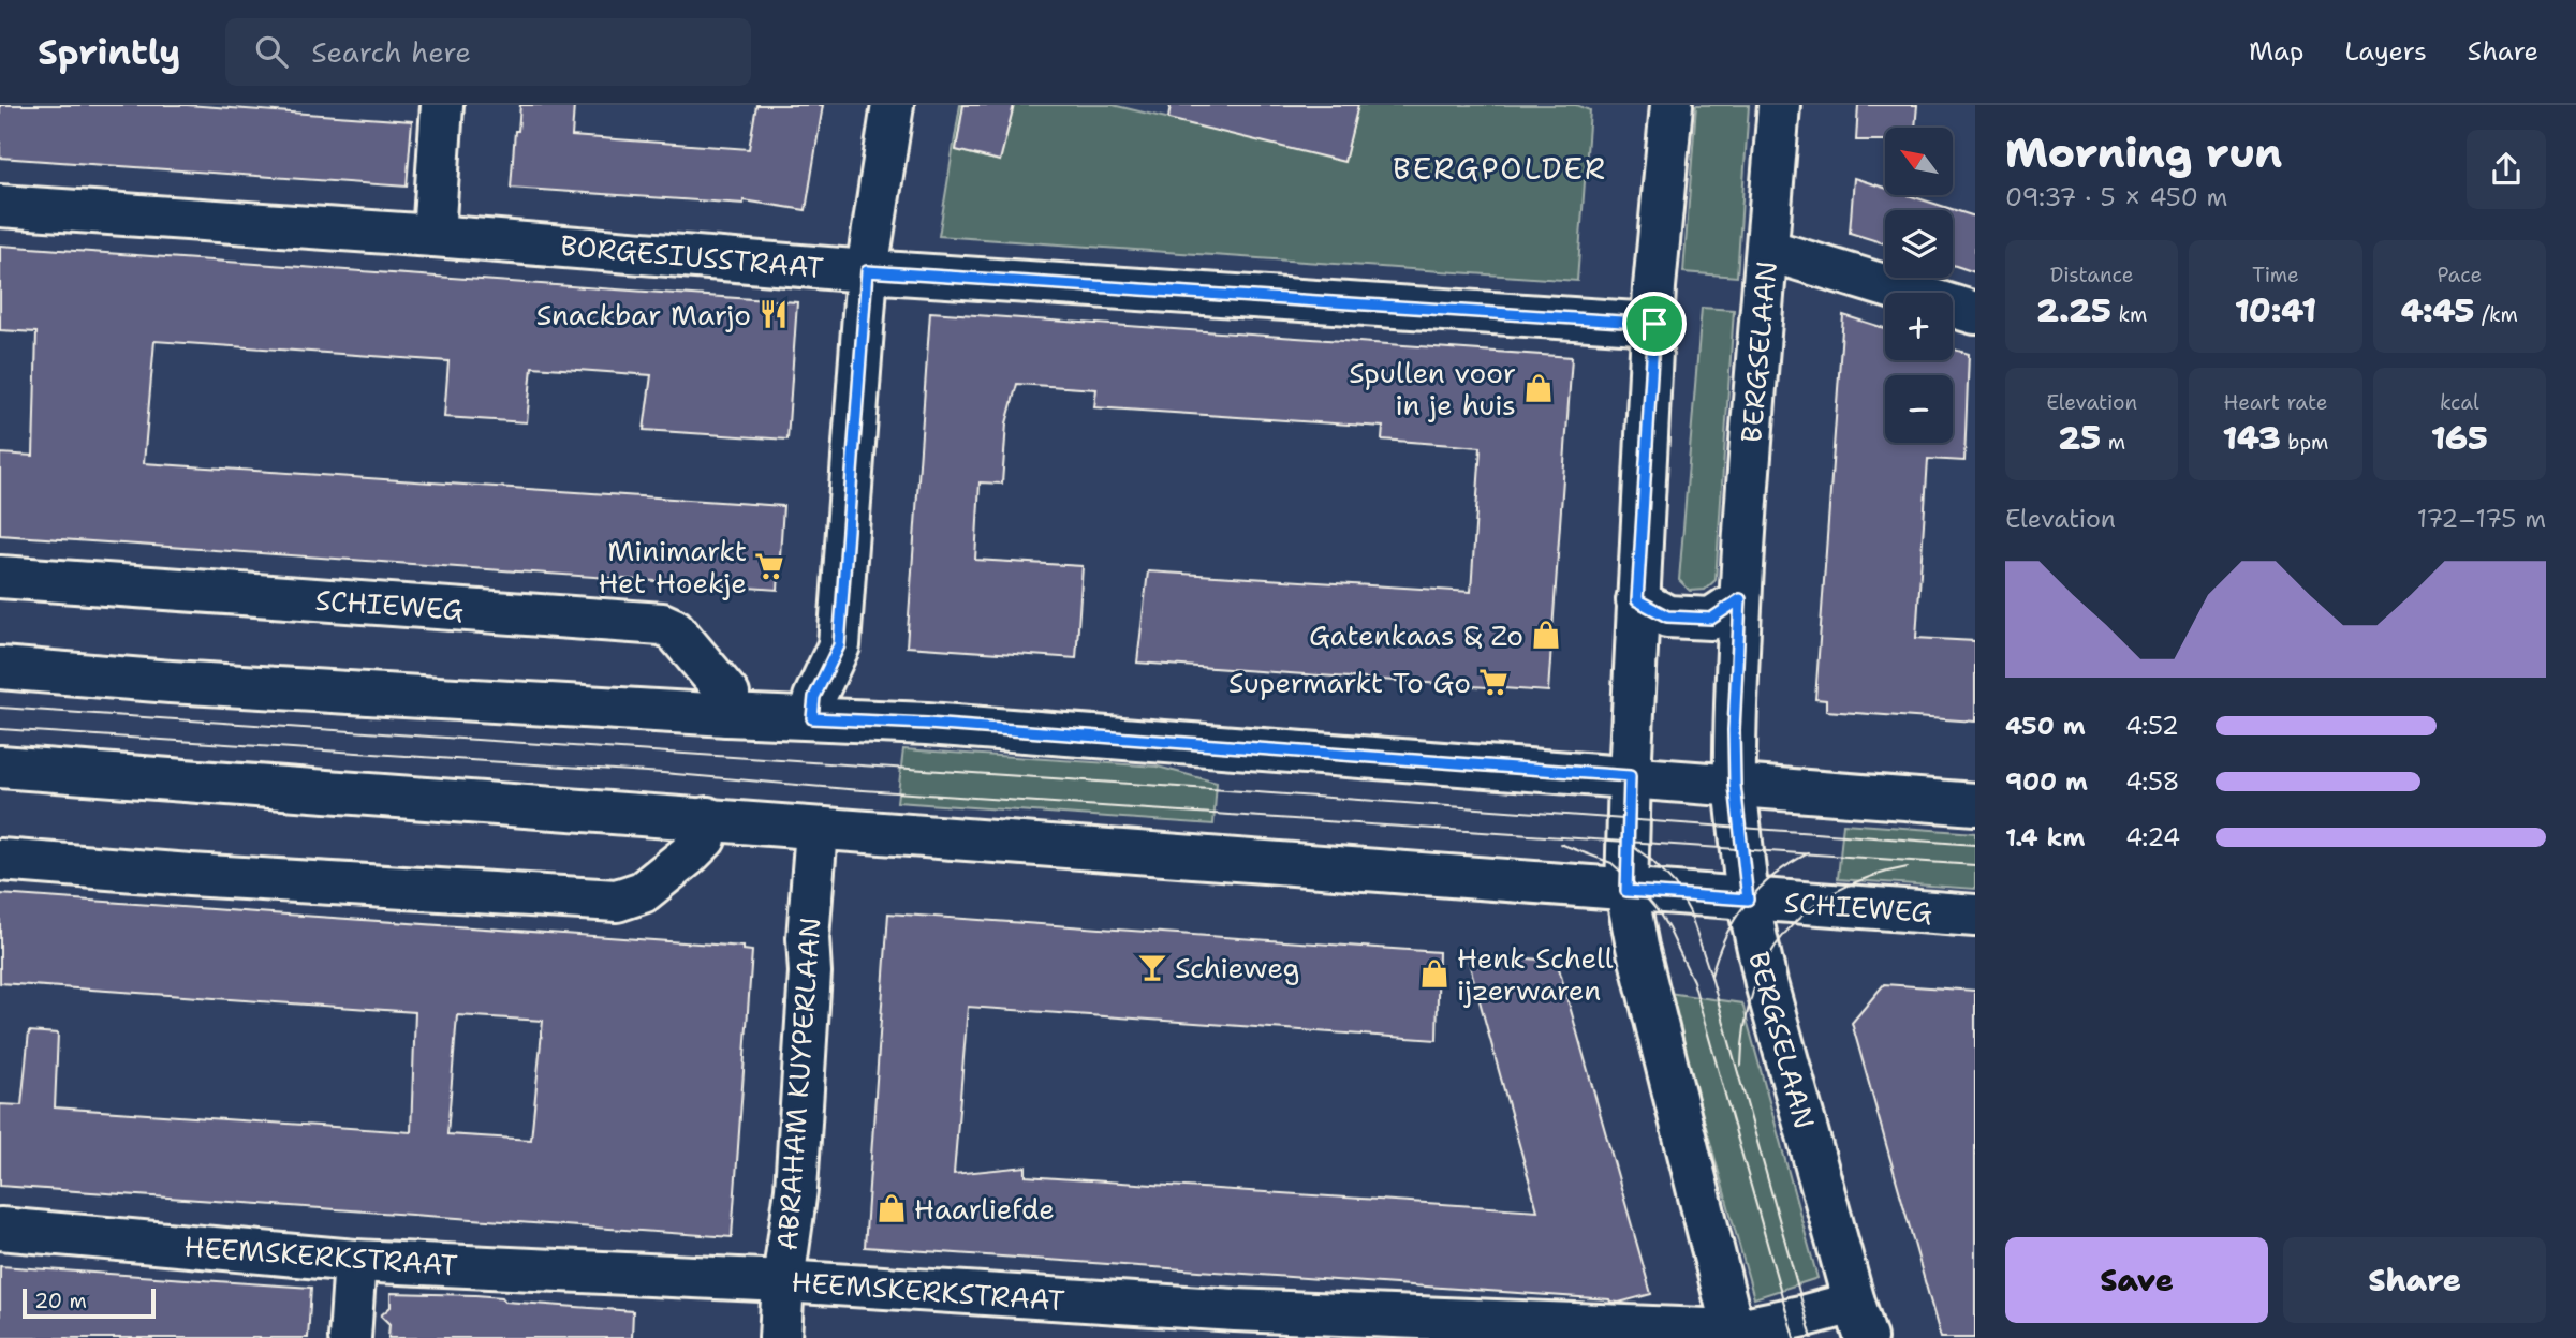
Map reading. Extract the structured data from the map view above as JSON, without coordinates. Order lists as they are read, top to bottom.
{
  "streets": {
    "street": [
      "BORGESIUSSTRAAT",
      "BERGSELAAN",
      "SCHIEWEG",
      "ABRAHAM KUYPERLAAN",
      "HEEMSKERKSTRAAT"
    ]
  },
  "crossings": [
    ["BERGSELAAN", "SCHIEWEG"],
    ["BERGSELAAN", "HEEMSKERKSTRAAT"],
    ["SCHIEWEG", "ABRAHAM KUYPERLAAN"],
    ["ABRAHAM KUYPERLAAN", "HEEMSKERKSTRAAT"]
  ],
  "districts": ["BERGPOLDER"],
  "places": {
    "restaurant": ["Snackbar Marjo"],
    "shop": [
      "Spullen voor in je huis",
      "Gatenkaas & Zo",
      "Henk Schell ijzerwaren",
      "Haarliefde"
    ],
    "supermarket": ["Minimarkt Het Hoekje", "Supermarkt To Go"],
    "bar": ["Schieweg"]
  },
  "scale_bar": "20 m",
  "north": "top left",
  "page": {
    "header": "Sprintly",
    "search": "Search here",
    "nav": ["Map", "Layers", "Share"],
    "heading": ["Morning run", "09:37 · 5 × 450 m"],
    "map_buttons": ["+", "−"],
    "stats": [
      ["Distance", "2.25 km"],
      ["Time", "10:41"],
      ["Pace", "4:45 /km"],
      ["Elevation", "25 m"],
      ["Heart rate", "143 bpm"],
      ["kcal", "165"]
    ],
    "chart": ["Elevation", "172–175 m"],
    "list": [
      {
        "name": "450 m",
        "note": "4:52"
      },
      {
        "name": "900 m",
        "note": "4:58"
      },
      {
        "name": "1.4 km",
        "note": "4:24"
      }
    ],
    "buttons": ["Save", "Share"],
    "scale": "20 m"
  }
}
